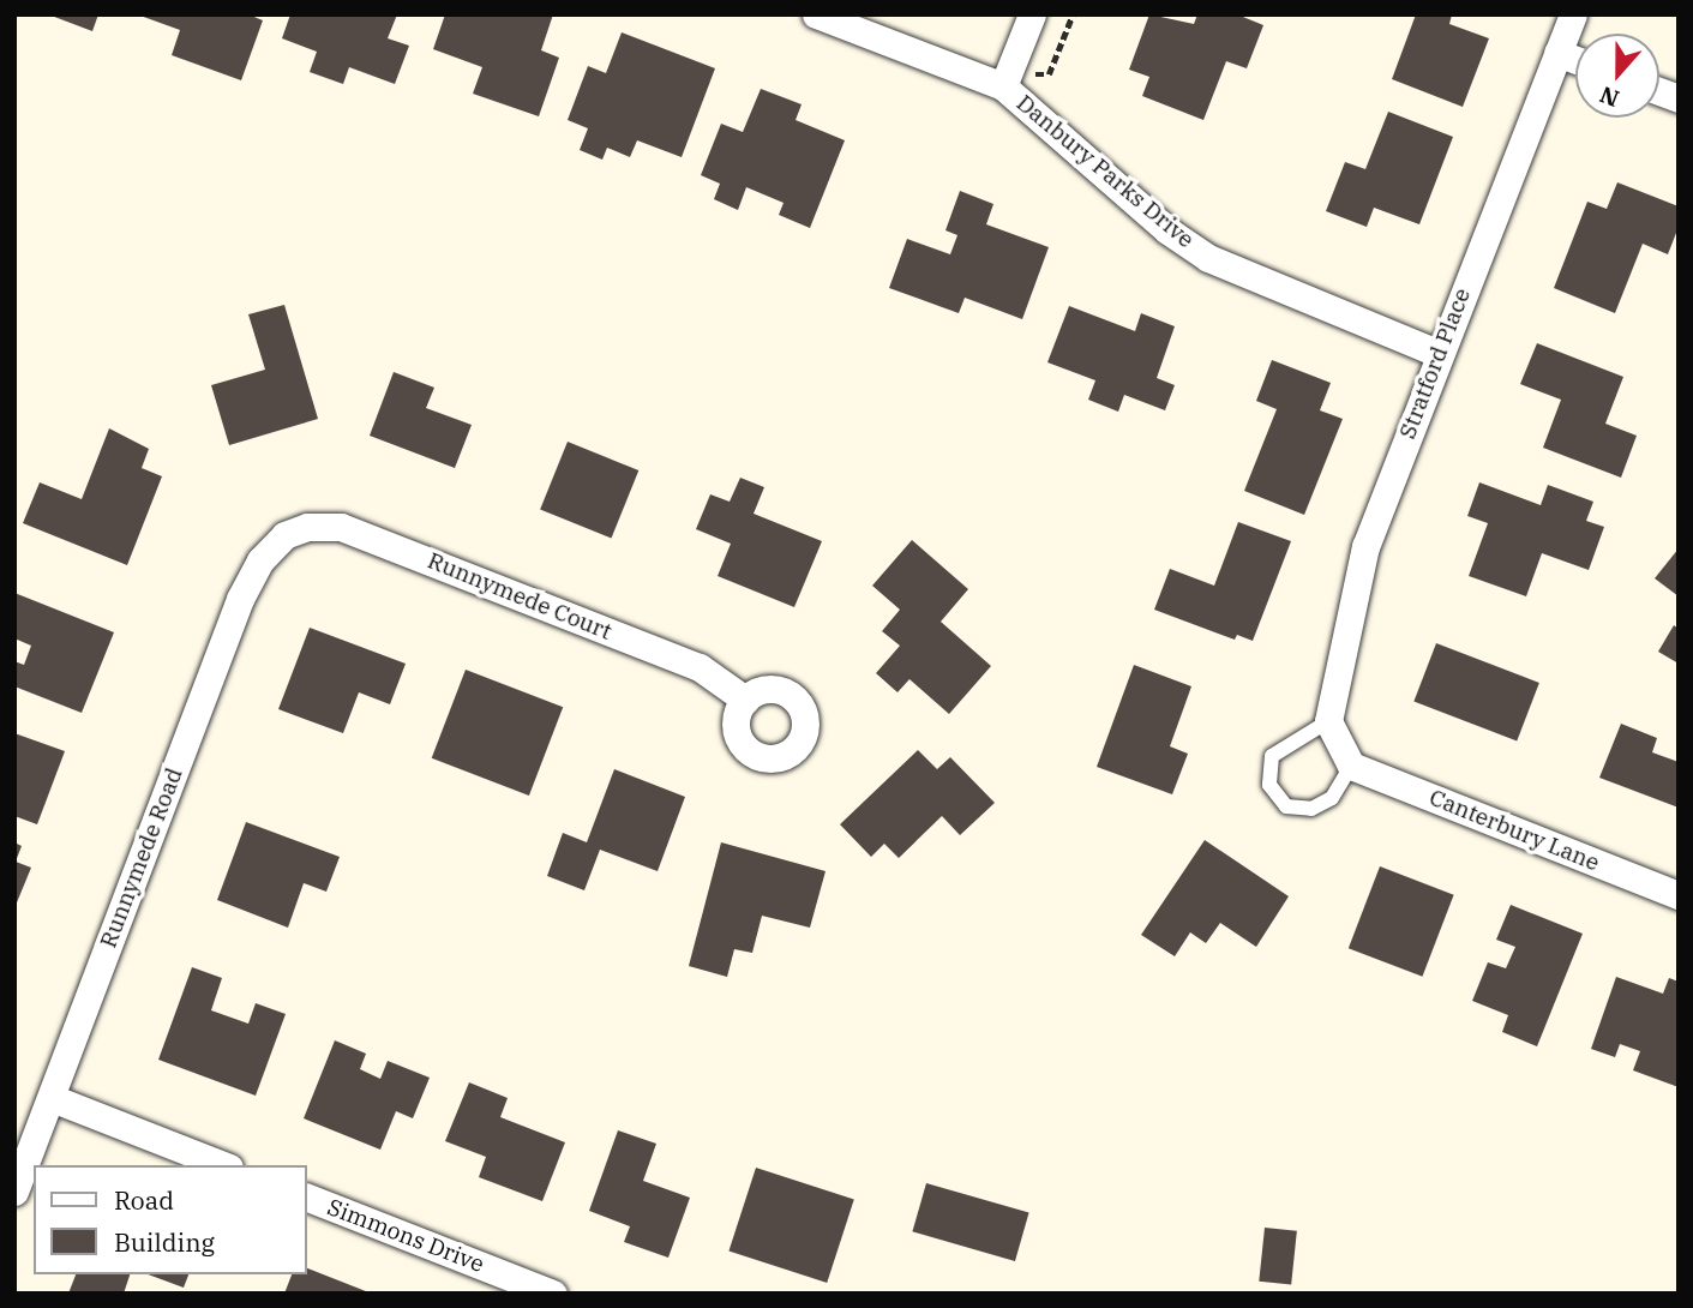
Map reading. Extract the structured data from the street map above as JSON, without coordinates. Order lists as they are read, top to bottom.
{
  "streets": {
    "street": [
      "Danbury Parks Drive",
      "Stratford Place",
      "Runnymede Court",
      "Canterbury Lane",
      "Runnymede Road",
      "Simmons Drive"
    ]
  },
  "crossings": [
    ["Danbury Parks Drive", "Stratford Place"],
    ["Stratford Place", "Canterbury Lane"],
    ["Runnymede Court", "Runnymede Road"]
  ],
  "legend": ["Road", "Building"],
  "north": "bottom"
}
